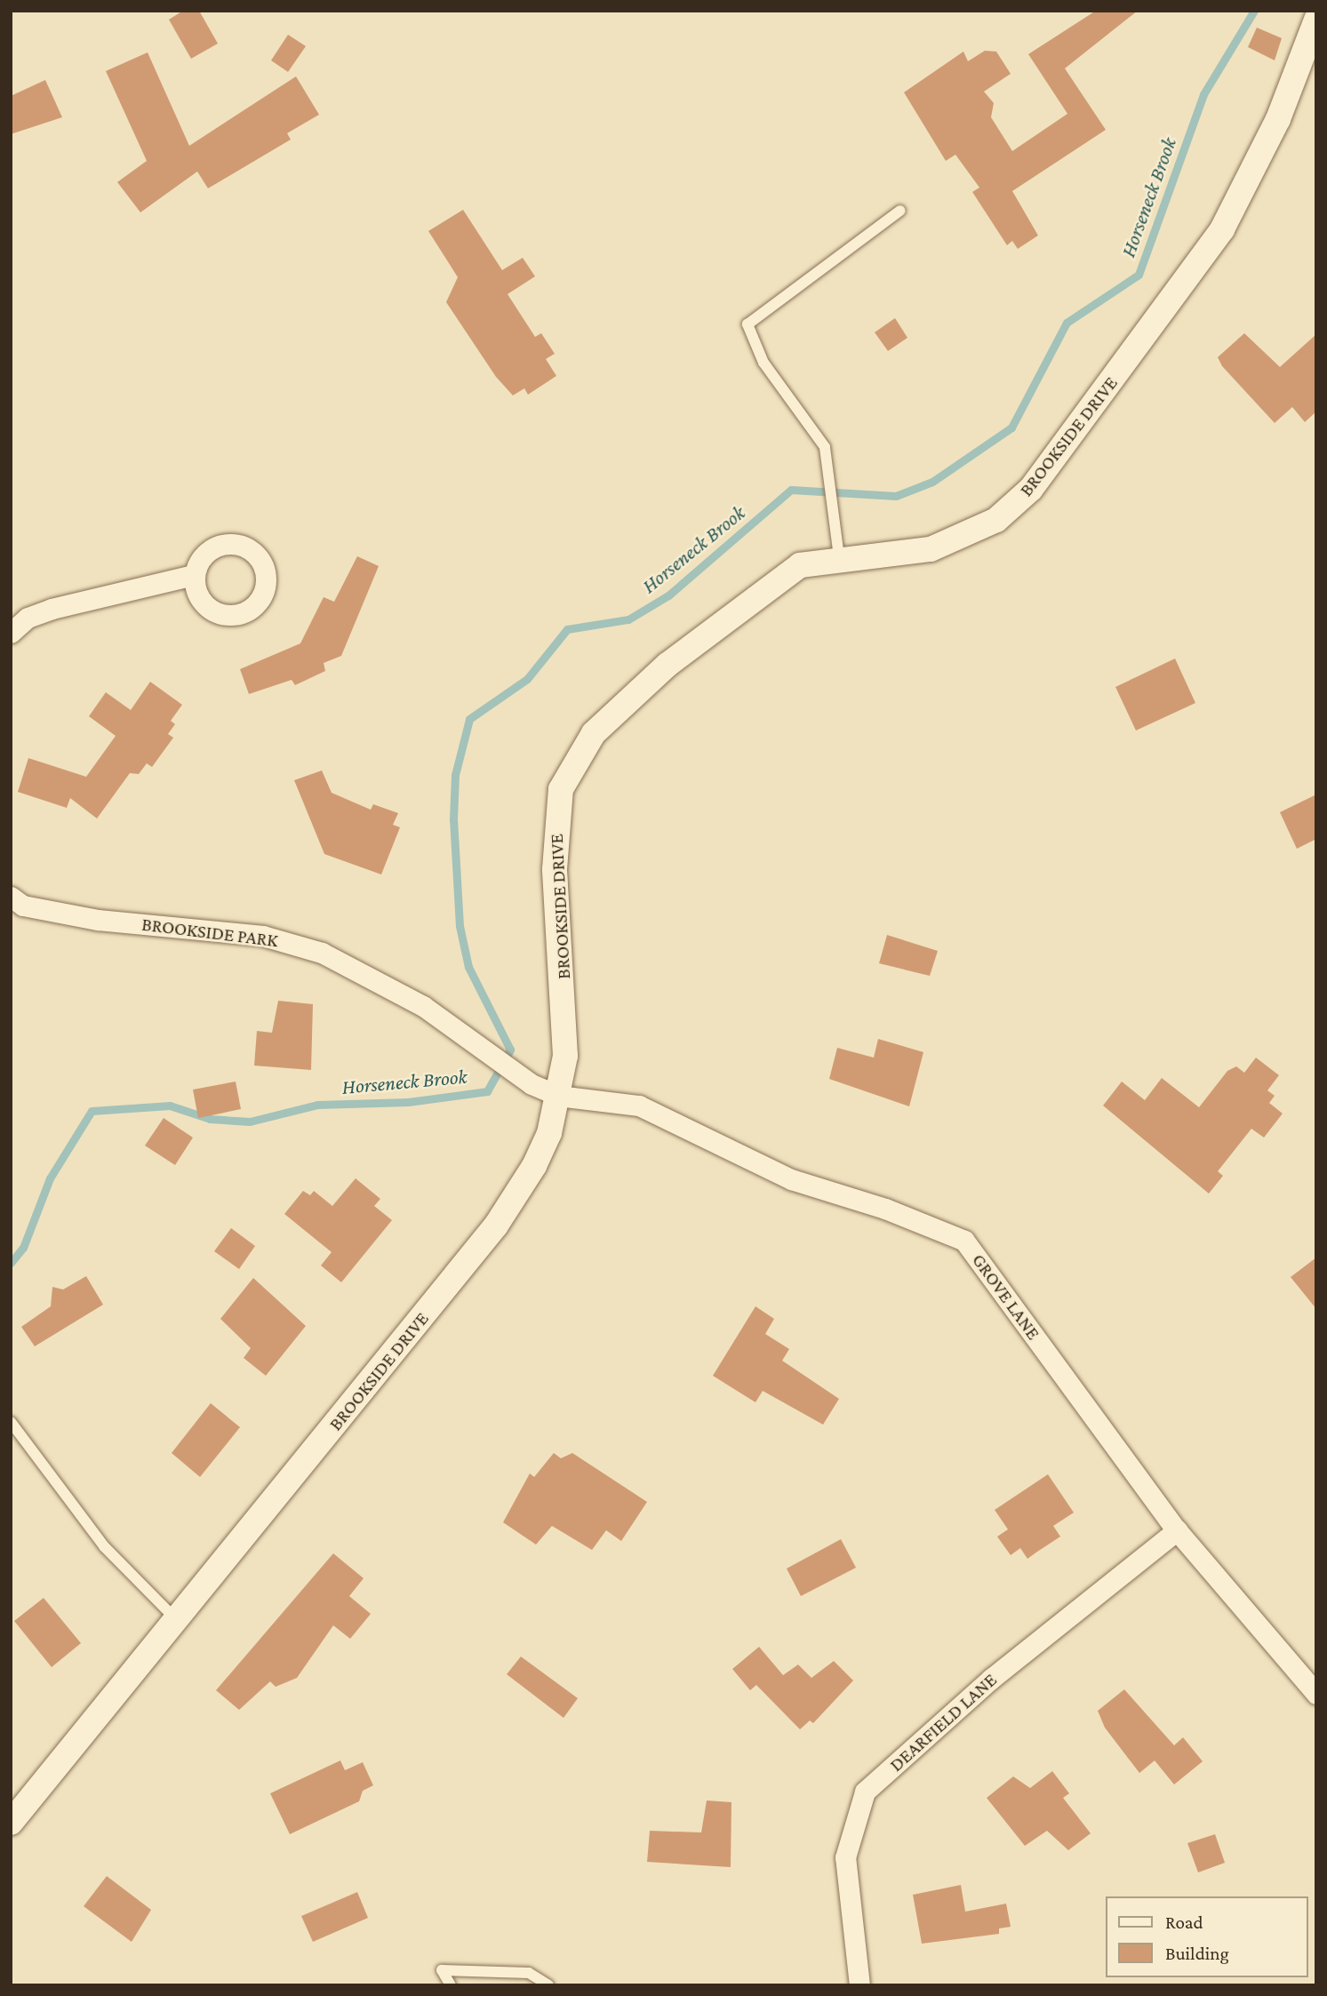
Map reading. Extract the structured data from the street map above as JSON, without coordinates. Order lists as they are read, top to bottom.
{
  "streets": {
    "street": [
      "BROOKSIDE DRIVE",
      "BROOKSIDE PARK",
      "GROVE LANE",
      "DEARFIELD LANE"
    ]
  },
  "crossings": [
    ["BROOKSIDE DRIVE", "BROOKSIDE PARK"],
    ["BROOKSIDE DRIVE", "GROVE LANE"],
    ["BROOKSIDE PARK", "GROVE LANE"],
    ["GROVE LANE", "DEARFIELD LANE"]
  ],
  "water": ["Horseneck Brook"],
  "legend": ["Road", "Building"]
}
